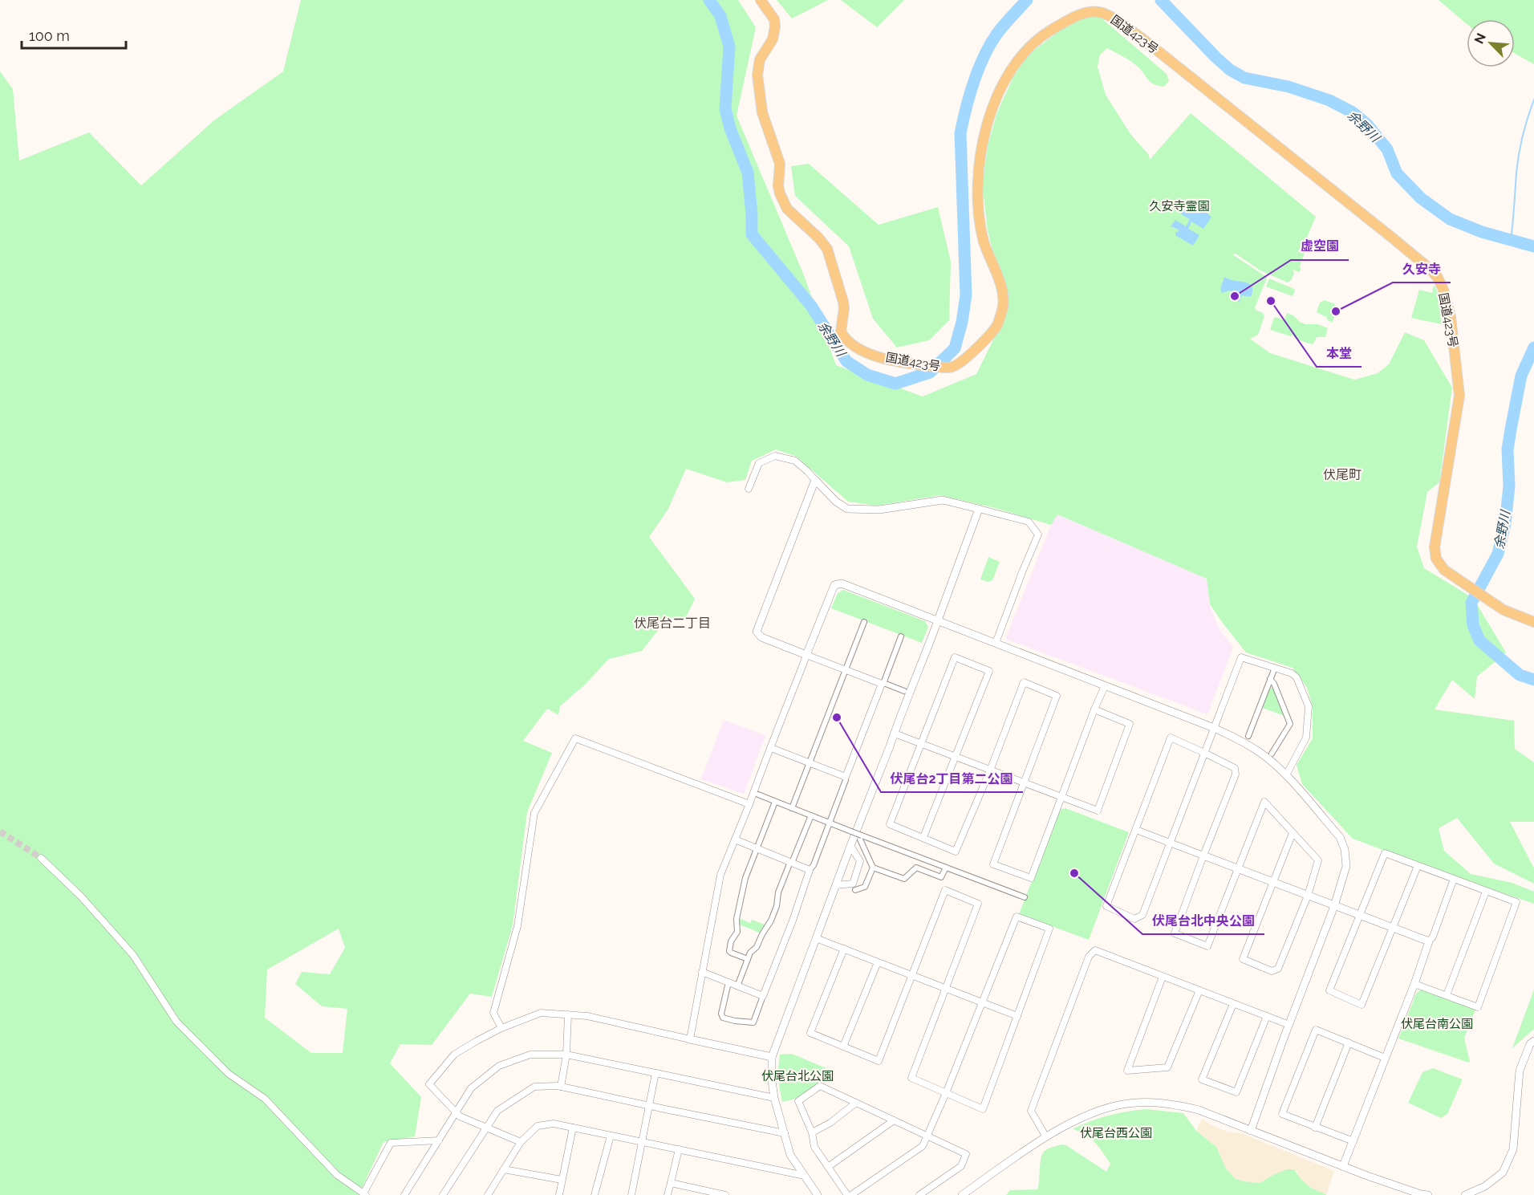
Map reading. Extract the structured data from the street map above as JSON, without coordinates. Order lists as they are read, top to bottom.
{
  "streets": {
    "highway": ["国道423号"]
  },
  "districts": ["伏尾町", "伏尾台二丁目"],
  "water": ["余野川"],
  "parks": [
    "久安寺霊園",
    "伏尾台南公園",
    "伏尾台北公園",
    "伏尾台⻄公園"
  ],
  "places": [
    "虚空園",
    "本堂",
    "久安寺",
    "伏尾台2丁目第二公園",
    "伏尾台北中央公園"
  ],
  "scale_bar": "100 m",
  "north": "top left"
}
